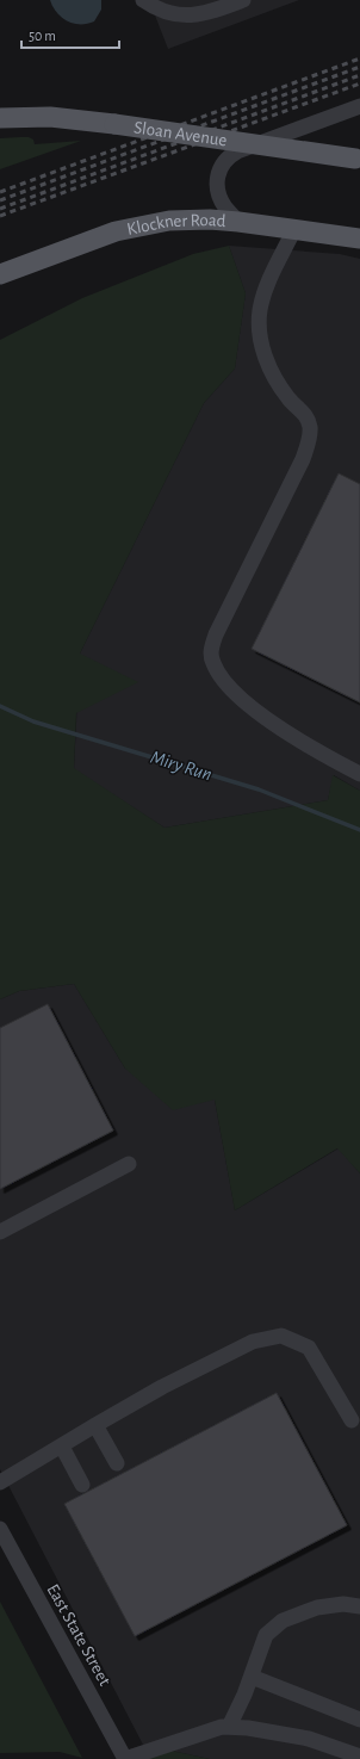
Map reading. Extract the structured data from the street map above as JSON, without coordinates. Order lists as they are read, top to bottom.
{
  "streets": {
    "main road": ["Sloan Avenue", "Klockner Road"],
    "street": ["East State Street"]
  },
  "water": ["Miry Run"],
  "scale_bar": "50 m"
}
